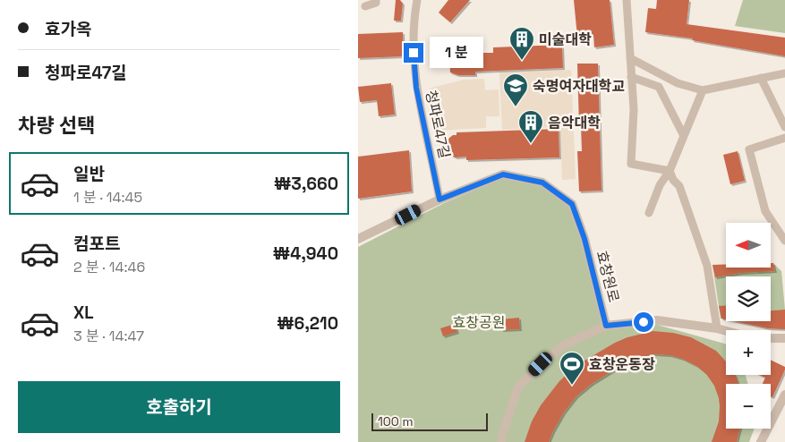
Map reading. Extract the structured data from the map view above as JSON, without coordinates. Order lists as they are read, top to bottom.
{
  "streets": {
    "street": ["청파로47길", "효창원로"]
  },
  "crossings": [
    ["청파로47길", "효창원로"]
  ],
  "parks": ["효창공원"],
  "places": {
    "building": ["미술대학", "음악대학"],
    "school or university": ["숙명여자대학교"],
    "sports": ["효창운동장"]
  },
  "scale_bar": "100 m",
  "north": "left",
  "page": {
    "banner": ["효가옥", "청파로47길"],
    "bubble": "1 분",
    "heading": "차량 선택",
    "list": [
      {
        "name": "일반",
        "note": "1 분 · 14:45",
        "value": "₩3,660"
      },
      {
        "name": "컴포트",
        "note": "2 분 · 14:46",
        "value": "₩4,940"
      },
      {
        "name": "XL",
        "note": "3 분 · 14:47",
        "value": "₩6,210"
      }
    ],
    "map_buttons": ["+", "−"],
    "buttons": "호출하기",
    "scale": "100 m"
  }
}
